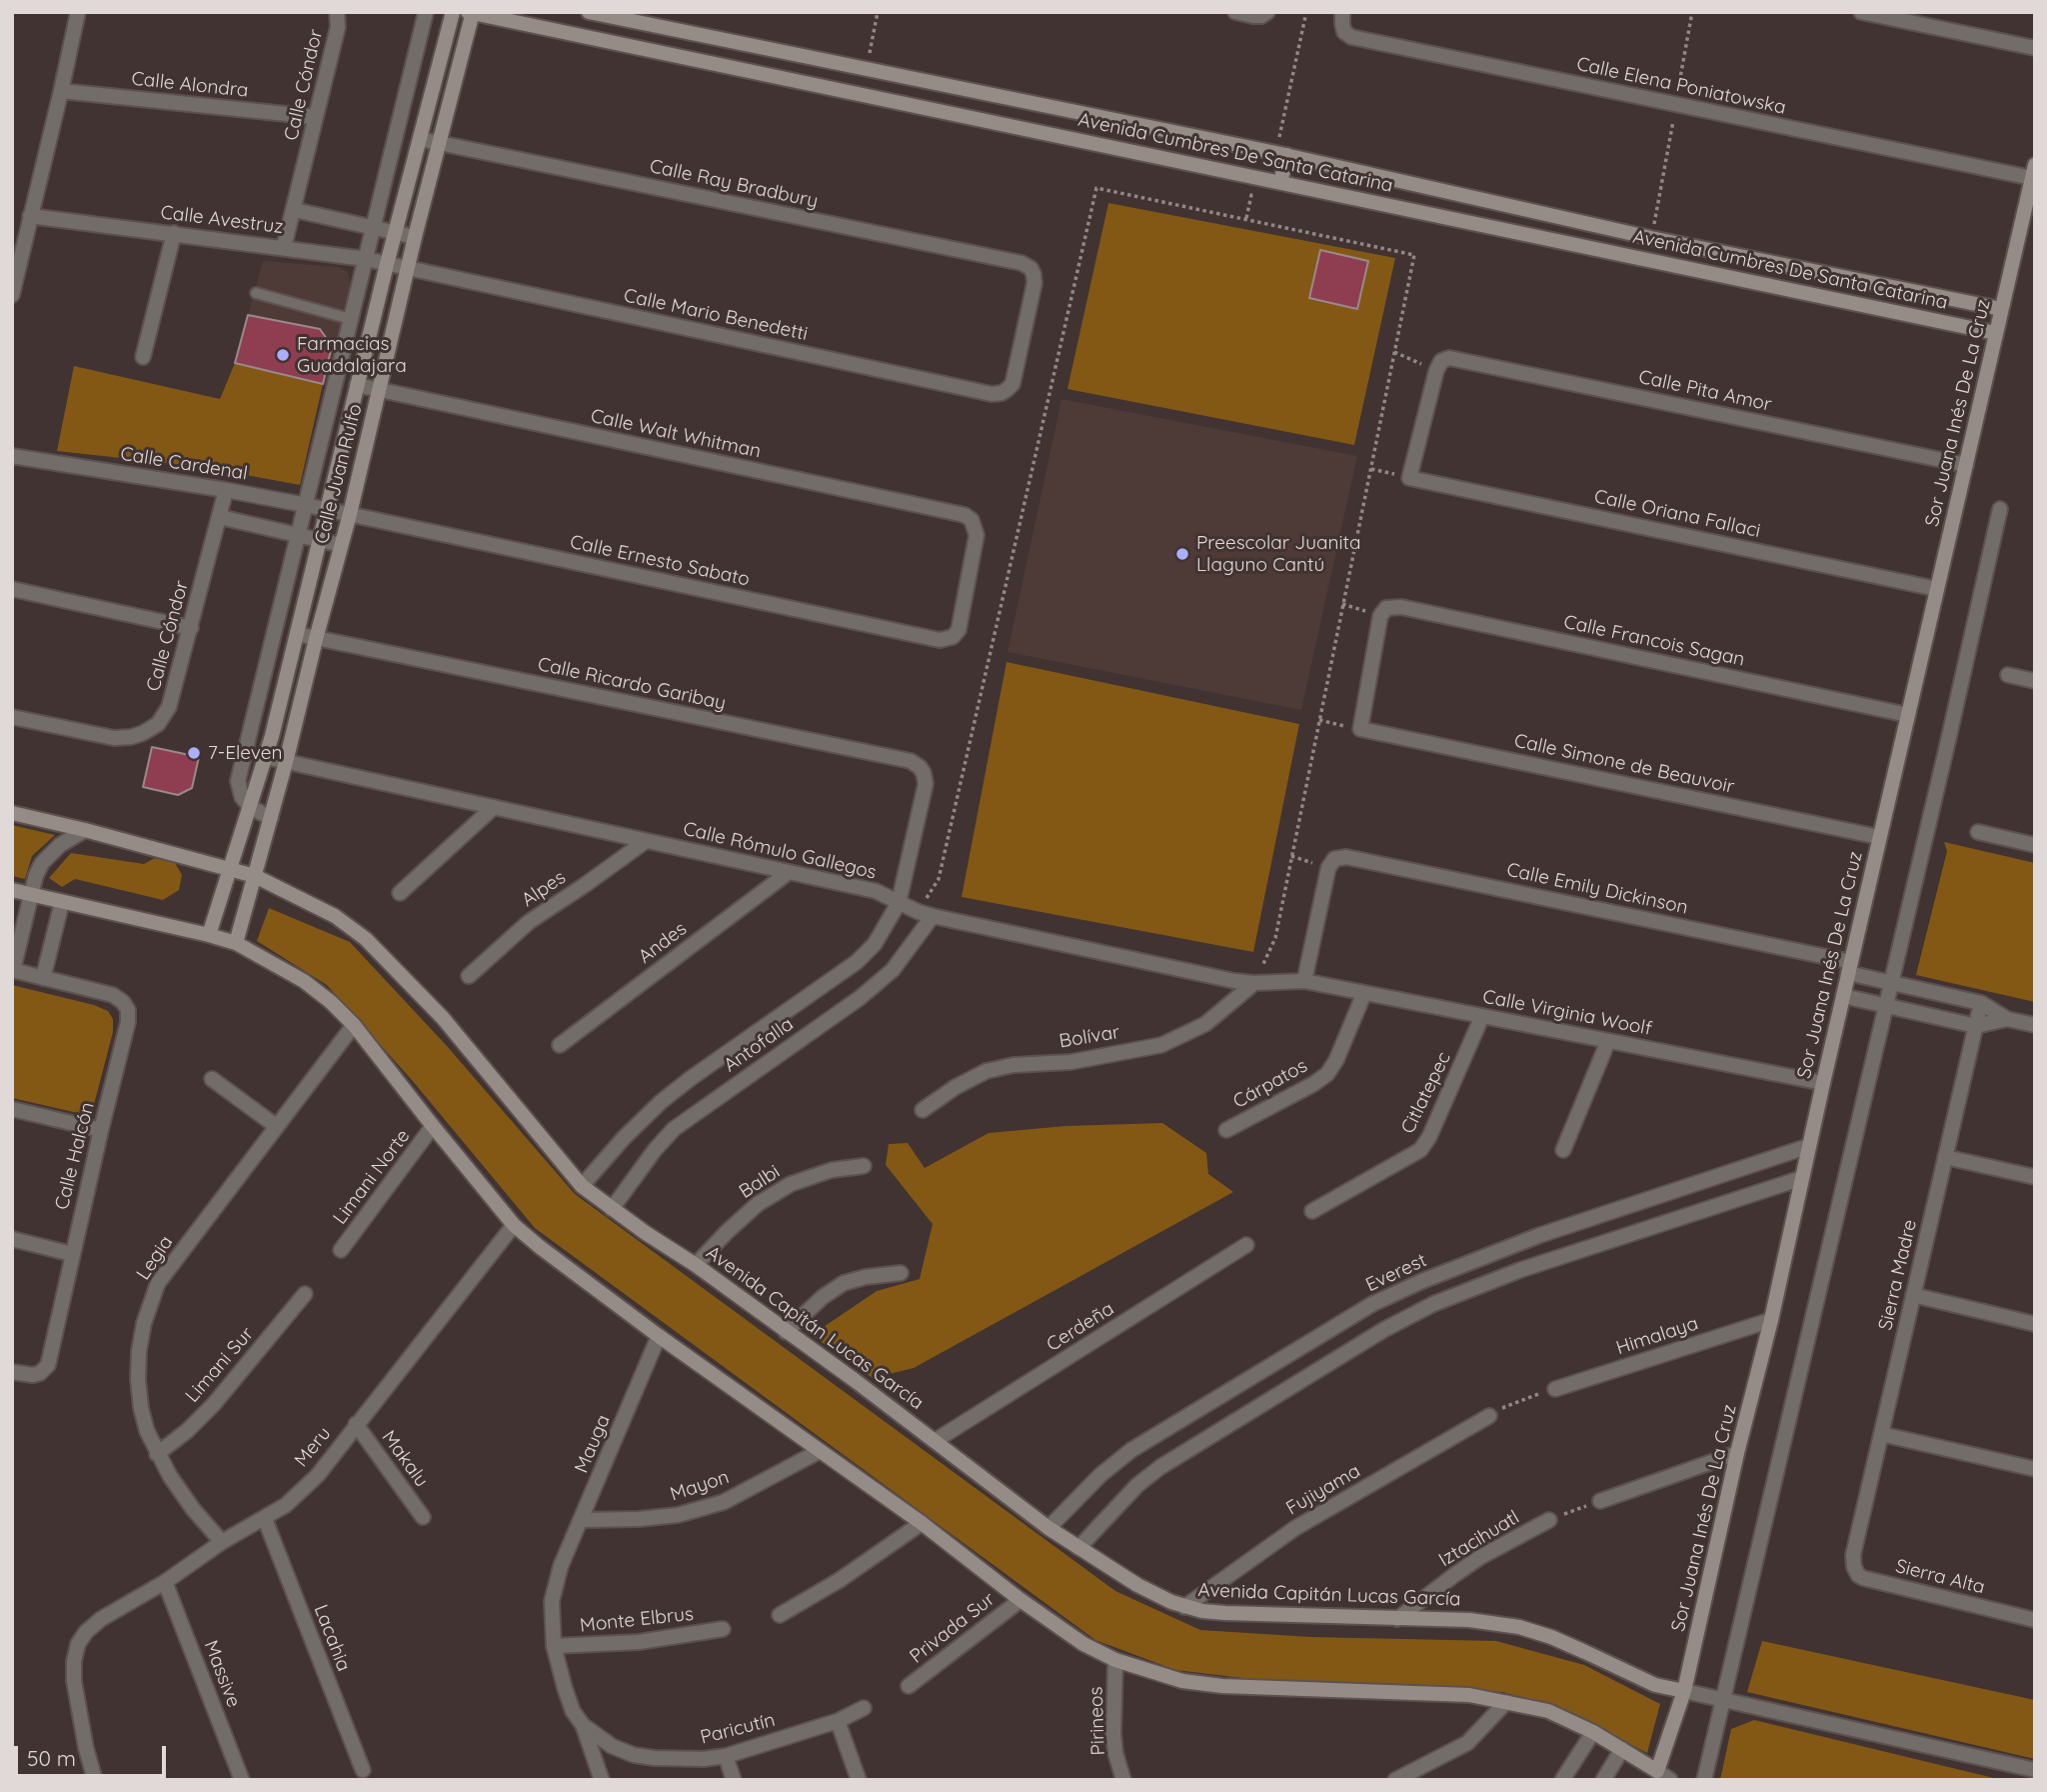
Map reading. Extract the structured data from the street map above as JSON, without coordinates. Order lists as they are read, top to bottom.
{
  "streets": {
    "street": [
      "Calle Alondra",
      "Calle Cóndor",
      "Calle Elena Poniatowska",
      "Avenida Cumbres De Santa Catarina",
      "Calle Ray Bradbury",
      "Calle Avestruz",
      "Calle Mario Benedetti",
      "Calle Pita Amor",
      "Sor Juana Inés De La Cruz",
      "Calle Walt Whitman",
      "Calle Cardenal",
      "Calle Juan Rulfo",
      "Calle Oriana Fallaci",
      "Calle Ernesto Sabato",
      "Calle Francois Sagan",
      "Calle Ricardo Garibay",
      "Calle Simone de Beauvoir",
      "Calle Rómulo Gallegos",
      "Alpes",
      "Calle Emily Dickinson",
      "Andes",
      "Calle Virginia Woolf",
      "Bolívar",
      "Antofalla",
      "Cárpatos",
      "Citlatepec",
      "Calle Halcón",
      "Limani Norte",
      "Balbi",
      "Legia",
      "Everest",
      "Sierra Madre",
      "Cerdeña",
      "Avenida Capitán Lucas García",
      "Himalaya",
      "Limani Sur",
      "Mauga",
      "Meru",
      "Makalu",
      "Mayon",
      "Fujiyama",
      "Iztacihuatl",
      "Sierra Alta",
      "Monte Elbrus",
      "Privada Sur",
      "Lacahia",
      "Massive",
      "Pirineos",
      "Paricutín"
    ]
  },
  "crossings": [
    ["Calle Alondra", "Calle Cóndor"],
    ["Calle Cóndor", "Calle Avestruz"],
    ["Calle Cóndor", "Calle Cardenal"],
    ["Calle Elena Poniatowska", "Sor Juana Inés De La Cruz"],
    ["Avenida Cumbres De Santa Catarina", "Sor Juana Inés De La Cruz"],
    ["Avenida Cumbres De Santa Catarina", "Calle Juan Rulfo"],
    ["Calle Ray Bradbury", "Calle Mario Benedetti"],
    ["Calle Ray Bradbury", "Calle Juan Rulfo"],
    ["Calle Avestruz", "Calle Mario Benedetti"],
    ["Calle Avestruz", "Calle Juan Rulfo"],
    ["Calle Mario Benedetti", "Calle Juan Rulfo"],
    ["Calle Pita Amor", "Sor Juana Inés De La Cruz"],
    ["Sor Juana Inés De La Cruz", "Calle Oriana Fallaci"],
    ["Sor Juana Inés De La Cruz", "Calle Francois Sagan"],
    ["Sor Juana Inés De La Cruz", "Calle Simone de Beauvoir"],
    ["Sor Juana Inés De La Cruz", "Calle Emily Dickinson"],
    ["Sor Juana Inés De La Cruz", "Calle Virginia Woolf"],
    ["Sor Juana Inés De La Cruz", "Everest"],
    ["Sor Juana Inés De La Cruz", "Avenida Capitán Lucas García"],
    ["Sor Juana Inés De La Cruz", "Himalaya"],
    ["Calle Walt Whitman", "Calle Juan Rulfo"],
    ["Calle Walt Whitman", "Calle Ernesto Sabato"],
    ["Calle Cardenal", "Calle Juan Rulfo"],
    ["Calle Cardenal", "Calle Ernesto Sabato"],
    ["Calle Juan Rulfo", "Calle Ernesto Sabato"],
    ["Calle Juan Rulfo", "Calle Ricardo Garibay"],
    ["Calle Juan Rulfo", "Calle Rómulo Gallegos"],
    ["Calle Juan Rulfo", "Avenida Capitán Lucas García"],
    ["Calle Ricardo Garibay", "Antofalla"],
    ["Calle Rómulo Gallegos", "Alpes"],
    ["Calle Rómulo Gallegos", "Andes"],
    ["Calle Rómulo Gallegos", "Calle Virginia Woolf"],
    ["Calle Rómulo Gallegos", "Bolívar"],
    ["Calle Rómulo Gallegos", "Antofalla"],
    ["Calle Emily Dickinson", "Sierra Madre"],
    ["Calle Virginia Woolf", "Cárpatos"],
    ["Calle Virginia Woolf", "Citlatepec"],
    ["Antofalla", "Avenida Capitán Lucas García"],
    ["Calle Halcón", "Avenida Capitán Lucas García"],
    ["Balbi", "Avenida Capitán Lucas García"],
    ["Legia", "Limani Sur"],
    ["Legia", "Meru"],
    ["Everest", "Avenida Capitán Lucas García"],
    ["Sierra Madre", "Sierra Alta"],
    ["Cerdeña", "Avenida Capitán Lucas García"],
    ["Avenida Capitán Lucas García", "Fujiyama"],
    ["Avenida Capitán Lucas García", "Iztacihuatl"],
    ["Mauga", "Mayon"],
    ["Mauga", "Monte Elbrus"],
    ["Meru", "Makalu"],
    ["Meru", "Lacahia"],
    ["Meru", "Massive"]
  ],
  "places": ["Farmacias Guadalajara", "Preescolar Juanita Llaguno Cantú", "7-Eleven"],
  "scale_bar": "50 m"
}
